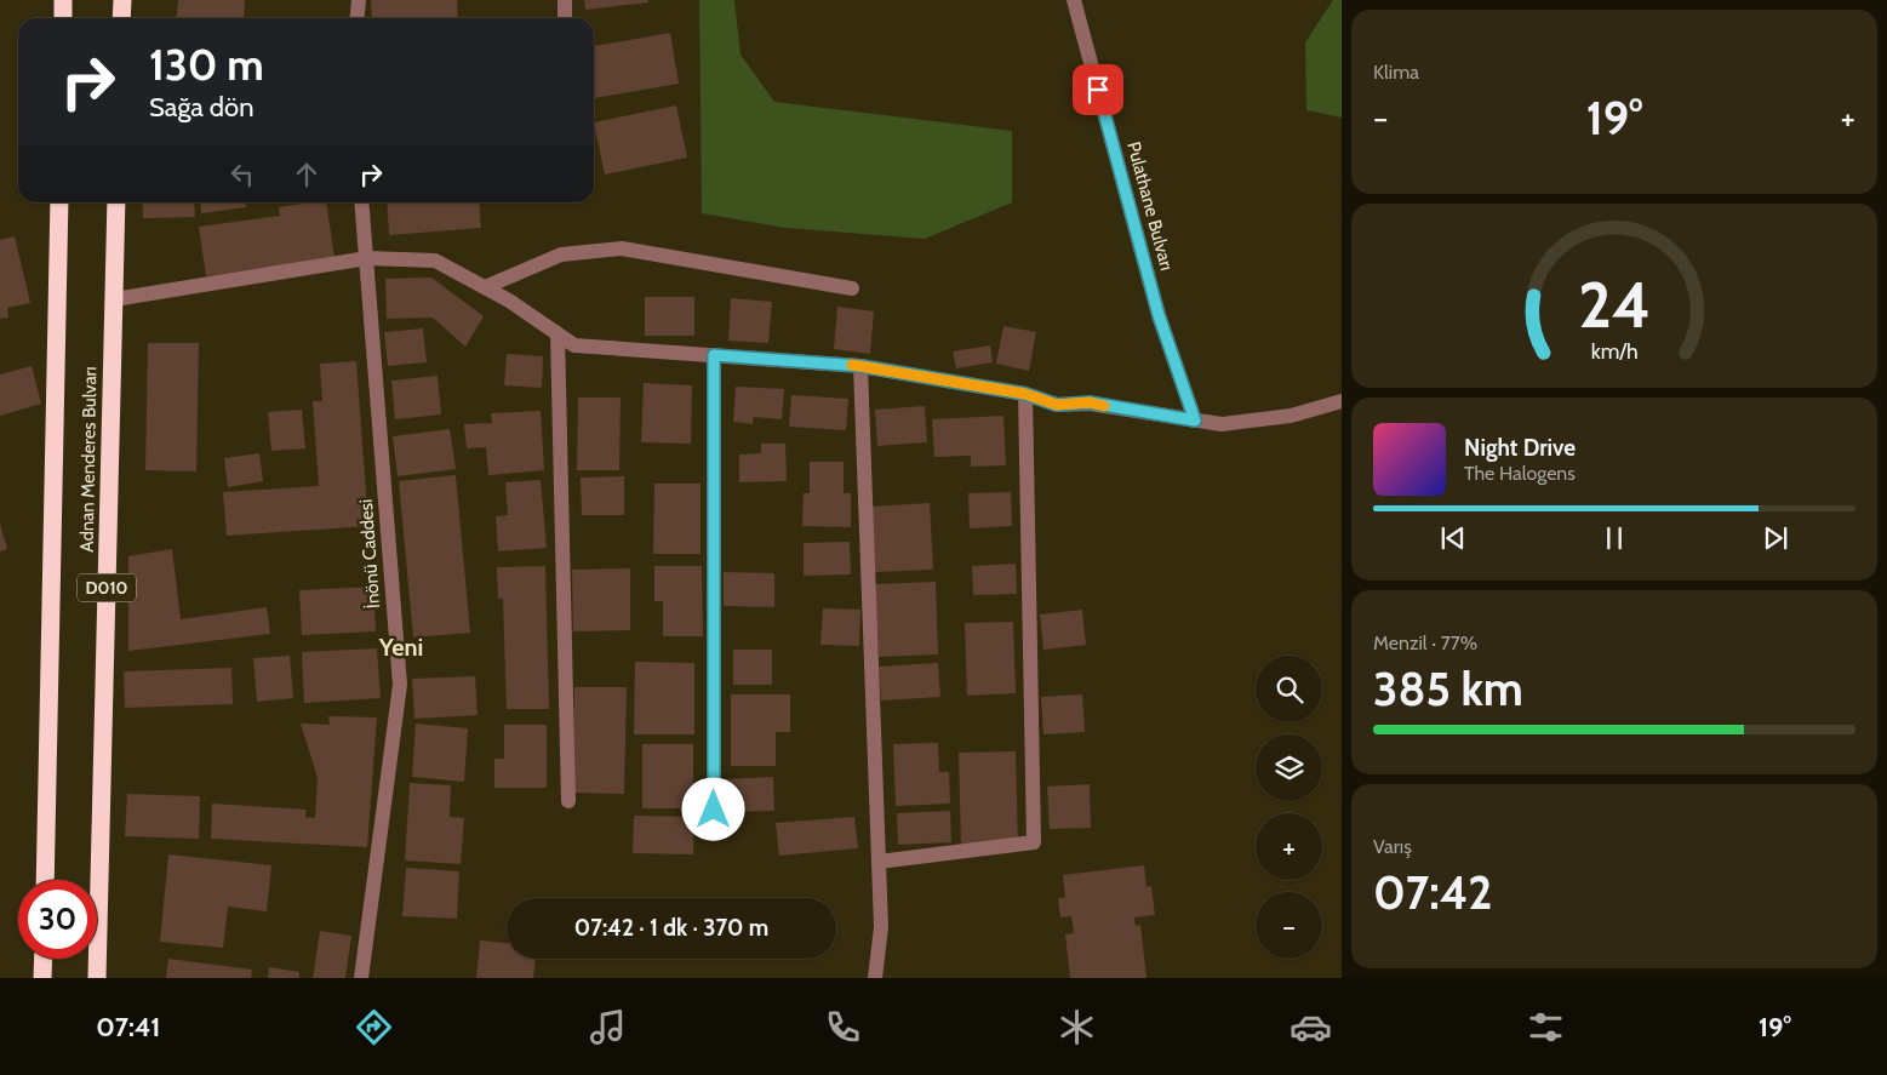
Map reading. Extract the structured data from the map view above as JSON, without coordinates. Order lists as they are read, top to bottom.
{
  "streets": {
    "highway": ["Adnan Menderes Bulvarı", "D010"],
    "street": ["Pulathane Bulvarı", "İnönü Caddesi"]
  },
  "districts": ["Yeni"],
  "page": {
    "tile": [
      "Klima",
      ["Menzil · 77%", "385 km"],
      ["Varış", "07:42"]
    ],
    "turn": ["130 m", "Sağa dön"],
    "heat": ["−", "19°", "+"],
    "song": ["Night Drive", "The Halogens"],
    "map_buttons": ["+", "−"],
    "limit": "30",
    "trip": "07:42 · 1 dk · 370 m",
    "tabs": ["07:41", "19°"],
    "gauge": ["24", "km/h"]
  }
}
